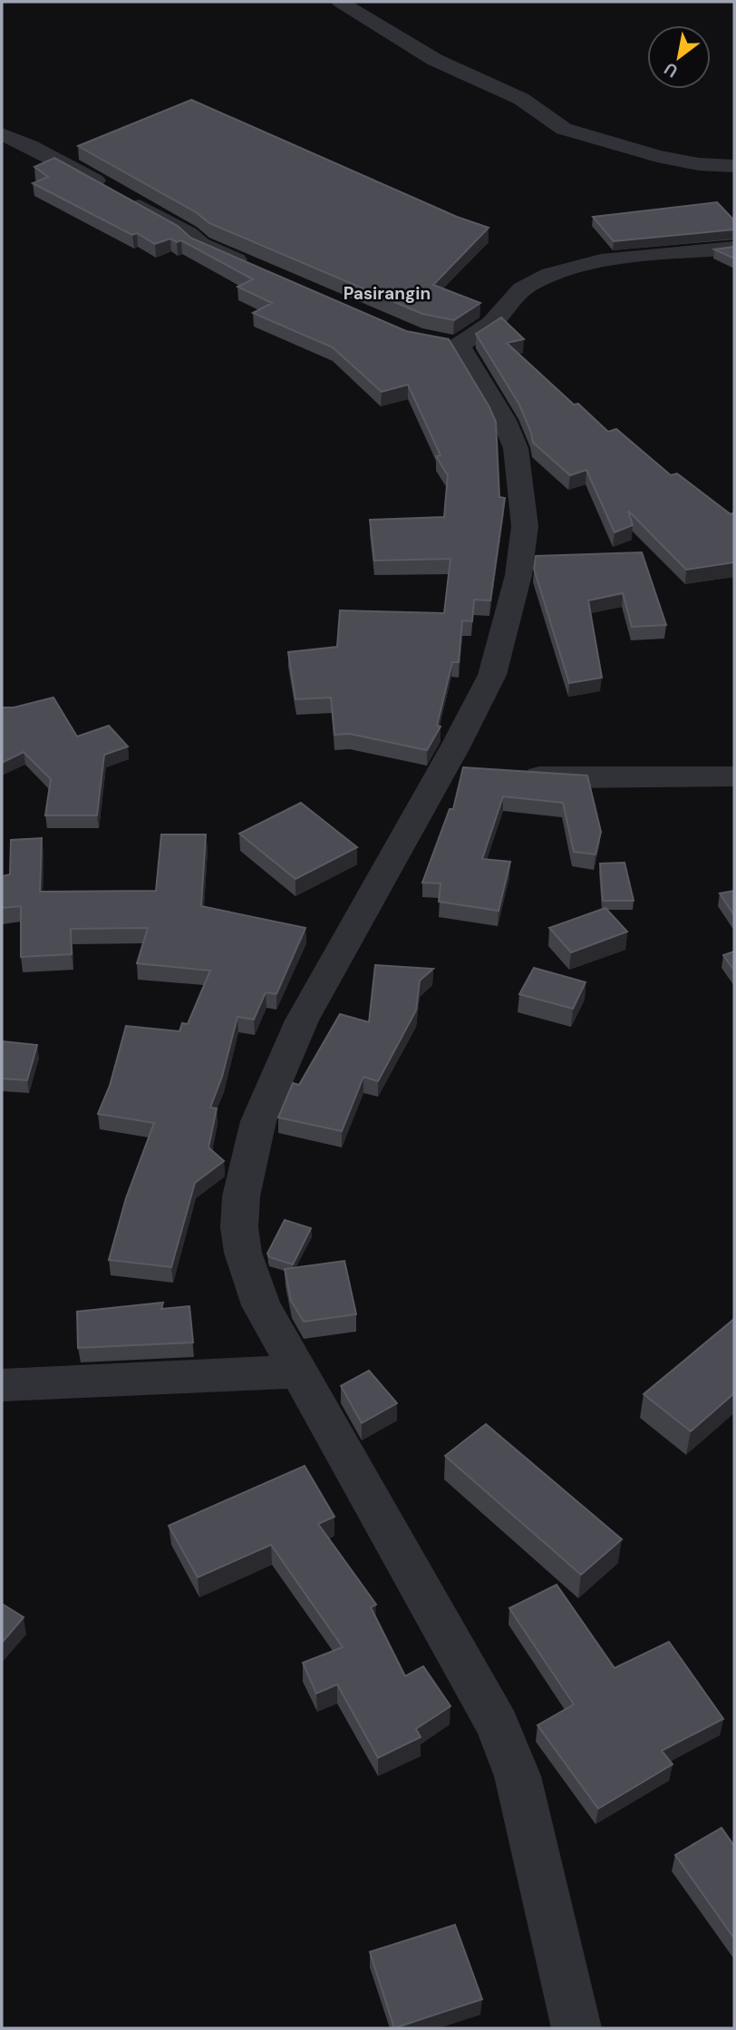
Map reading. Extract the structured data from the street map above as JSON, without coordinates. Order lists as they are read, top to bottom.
{
  "districts": ["Pasirangin"],
  "north": "bottom left"
}
